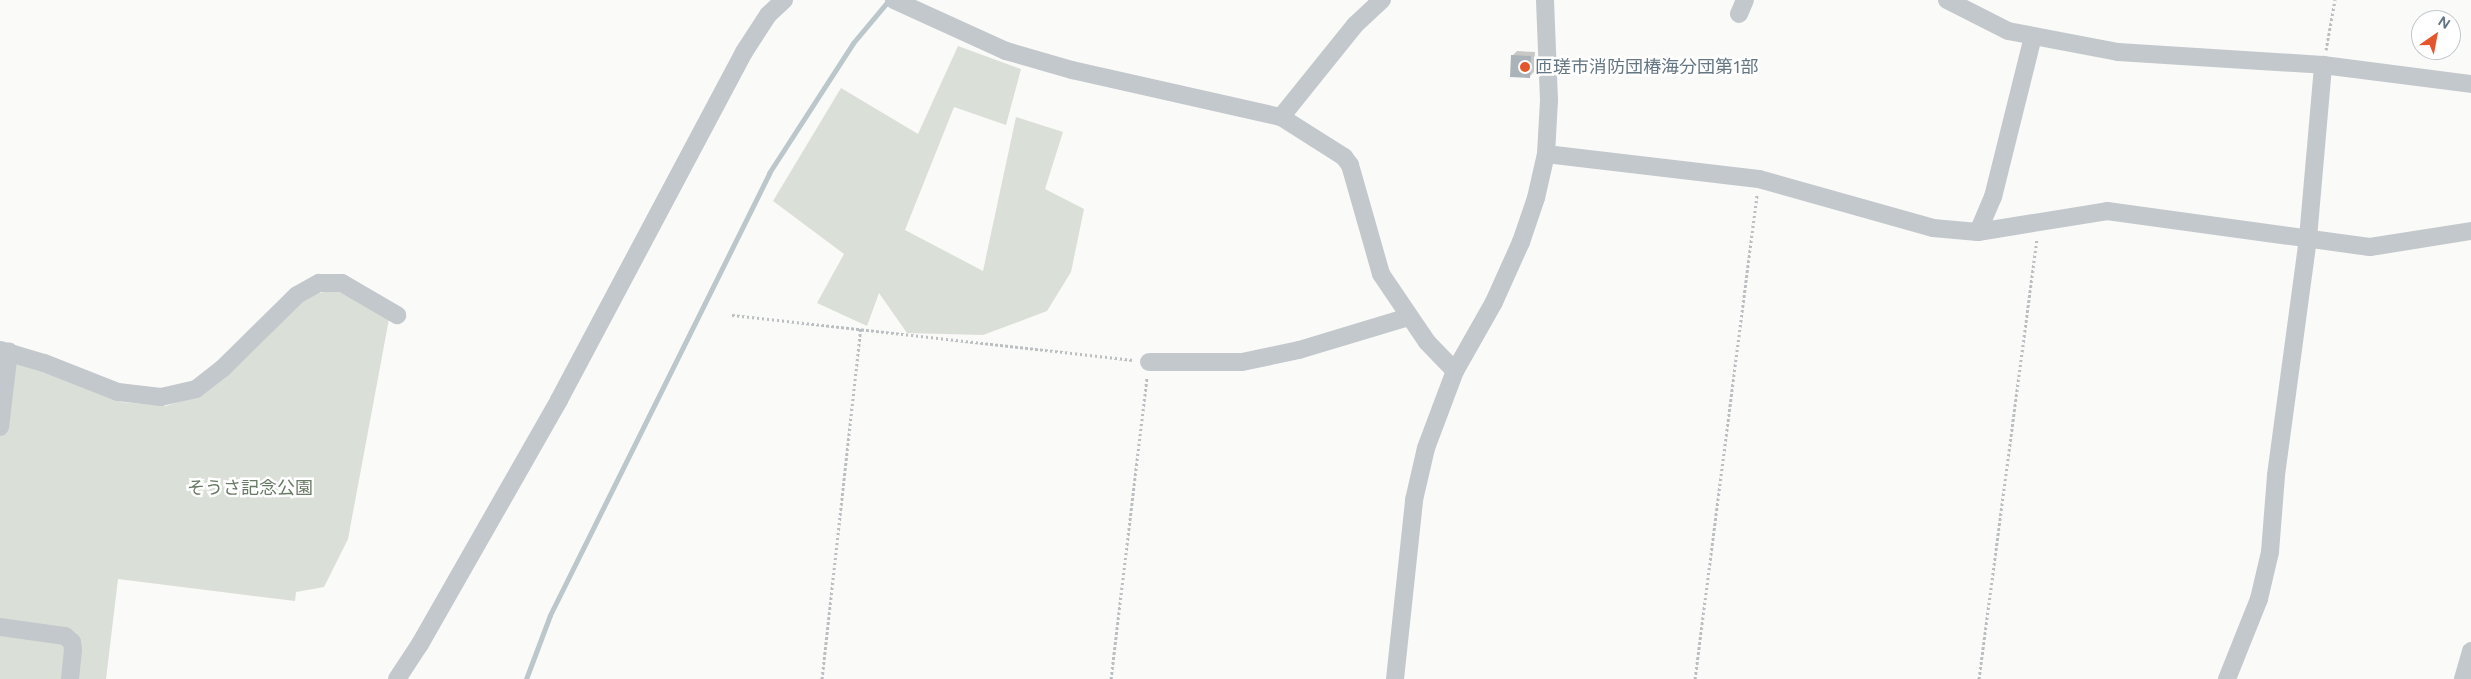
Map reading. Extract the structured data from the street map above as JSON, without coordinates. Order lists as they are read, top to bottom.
{
  "parks": ["そうさ記念公園"],
  "places": ["匝瑳市消防団椿海分団第1部"],
  "north": "top right"
}
